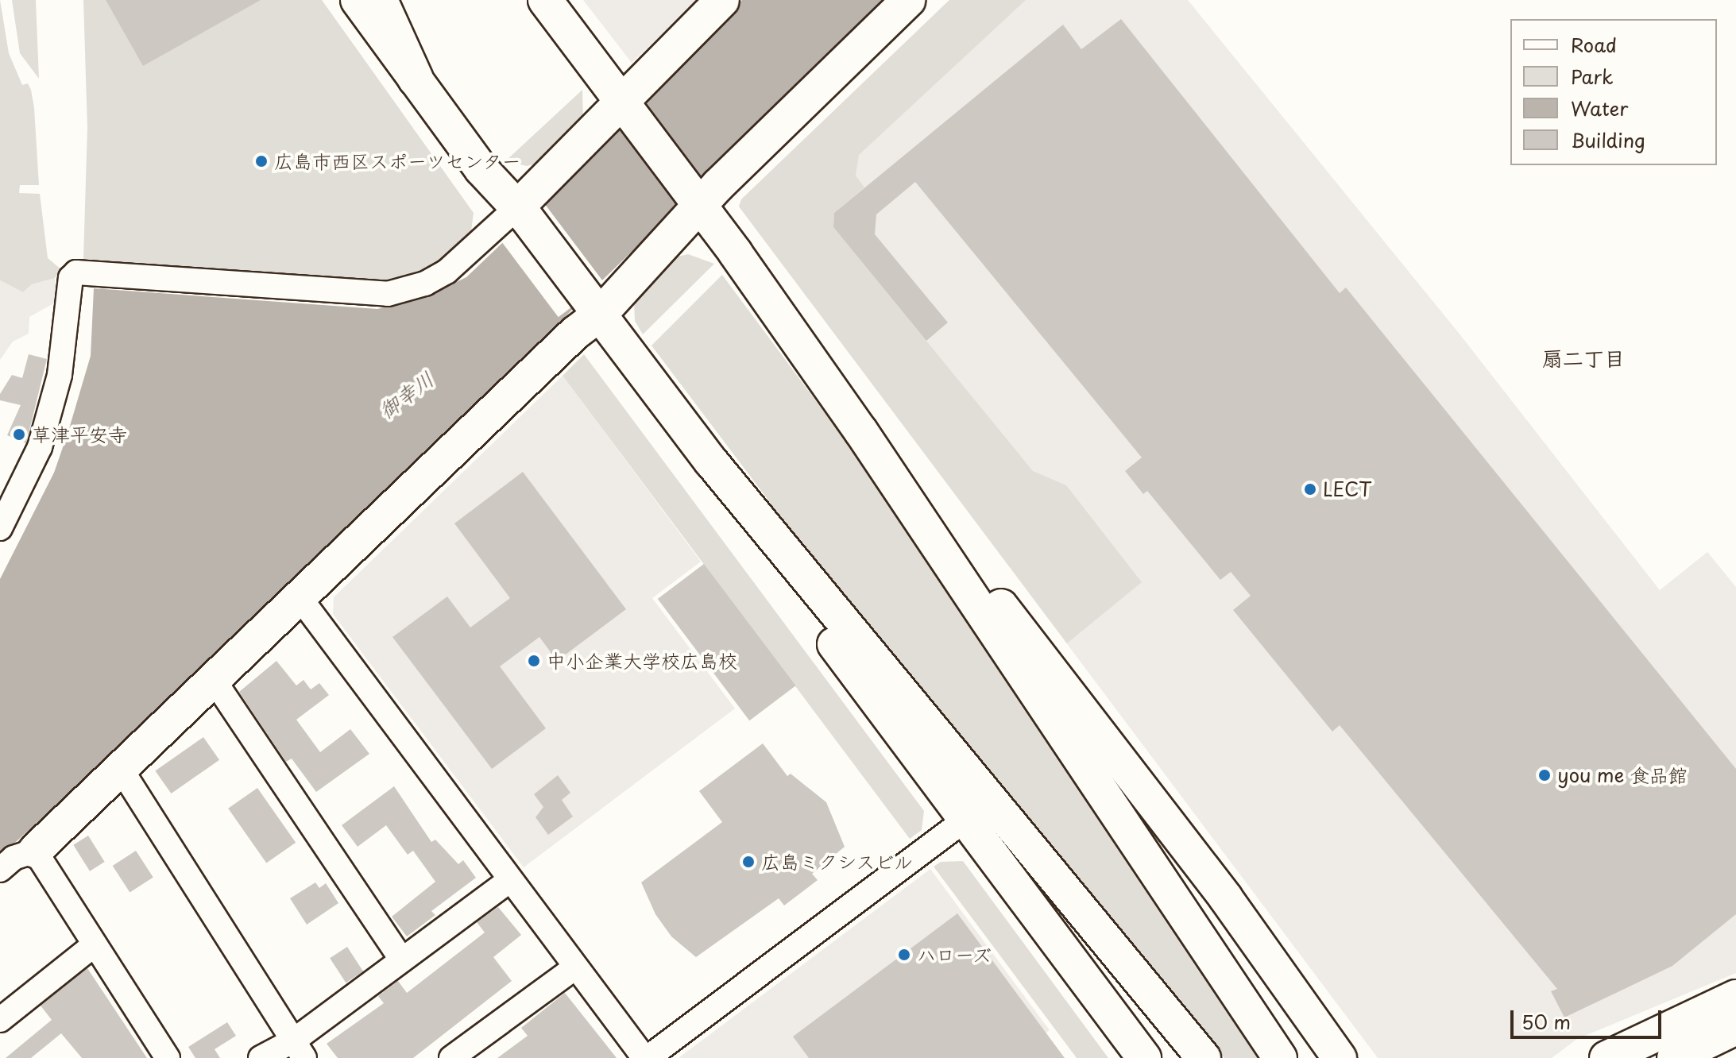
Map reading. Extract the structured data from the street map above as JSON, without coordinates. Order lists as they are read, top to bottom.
{
  "districts": ["扇二丁目"],
  "water": ["御幸川"],
  "places": [
    "広島市西区スポーツセンター",
    "草津平安寺",
    "LECT",
    "中小企業大学校広島校",
    "you me 食品館",
    "広島ミクシスビル",
    "ハローズ"
  ],
  "legend": [
    "Road",
    "Park",
    "Water",
    "Building"
  ],
  "scale_bar": "50 m"
}
